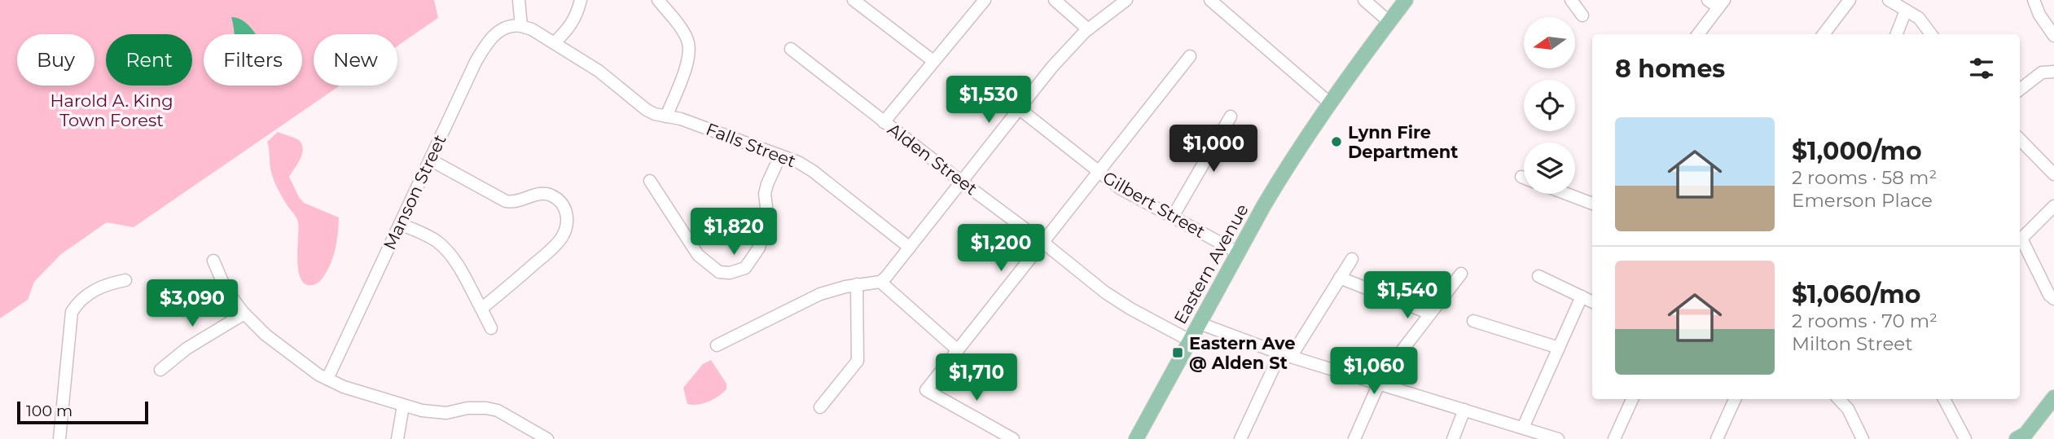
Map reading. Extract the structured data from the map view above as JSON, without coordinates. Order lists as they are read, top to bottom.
{
  "streets": {
    "main road": ["Eastern Avenue"],
    "street": [
      "Falls Street",
      "Alden Street",
      "Manson Street",
      "Gilbert Street"
    ]
  },
  "crossings": [
    ["Falls Street", "Manson Street"],
    ["Alden Street", "Eastern Avenue"],
    ["Gilbert Street", "Eastern Avenue"]
  ],
  "parks": ["Harold A. King Town Forest"],
  "places": {
    "other": ["Lynn Fire Department"],
    "transit": ["Eastern Ave @ Alden St"]
  },
  "scale_bar": "100 m",
  "north": "left",
  "page": {
    "chip": [
      "Buy",
      "Rent",
      "Filters",
      "New"
    ],
    "heading": "8 homes",
    "price": [
      "$1,530",
      "$1,000",
      "$1,820",
      "$1,200",
      "$1,540",
      "$3,090",
      "$1,060",
      "$1,710"
    ],
    "list": [
      {
        "name": "$1,000/mo",
        "note": "2 rooms · 58 m² · Emerson Place"
      },
      {
        "name": "$1,060/mo",
        "note": "2 rooms · 70 m² · Milton Street"
      }
    ],
    "scale": "100 m"
  }
}
